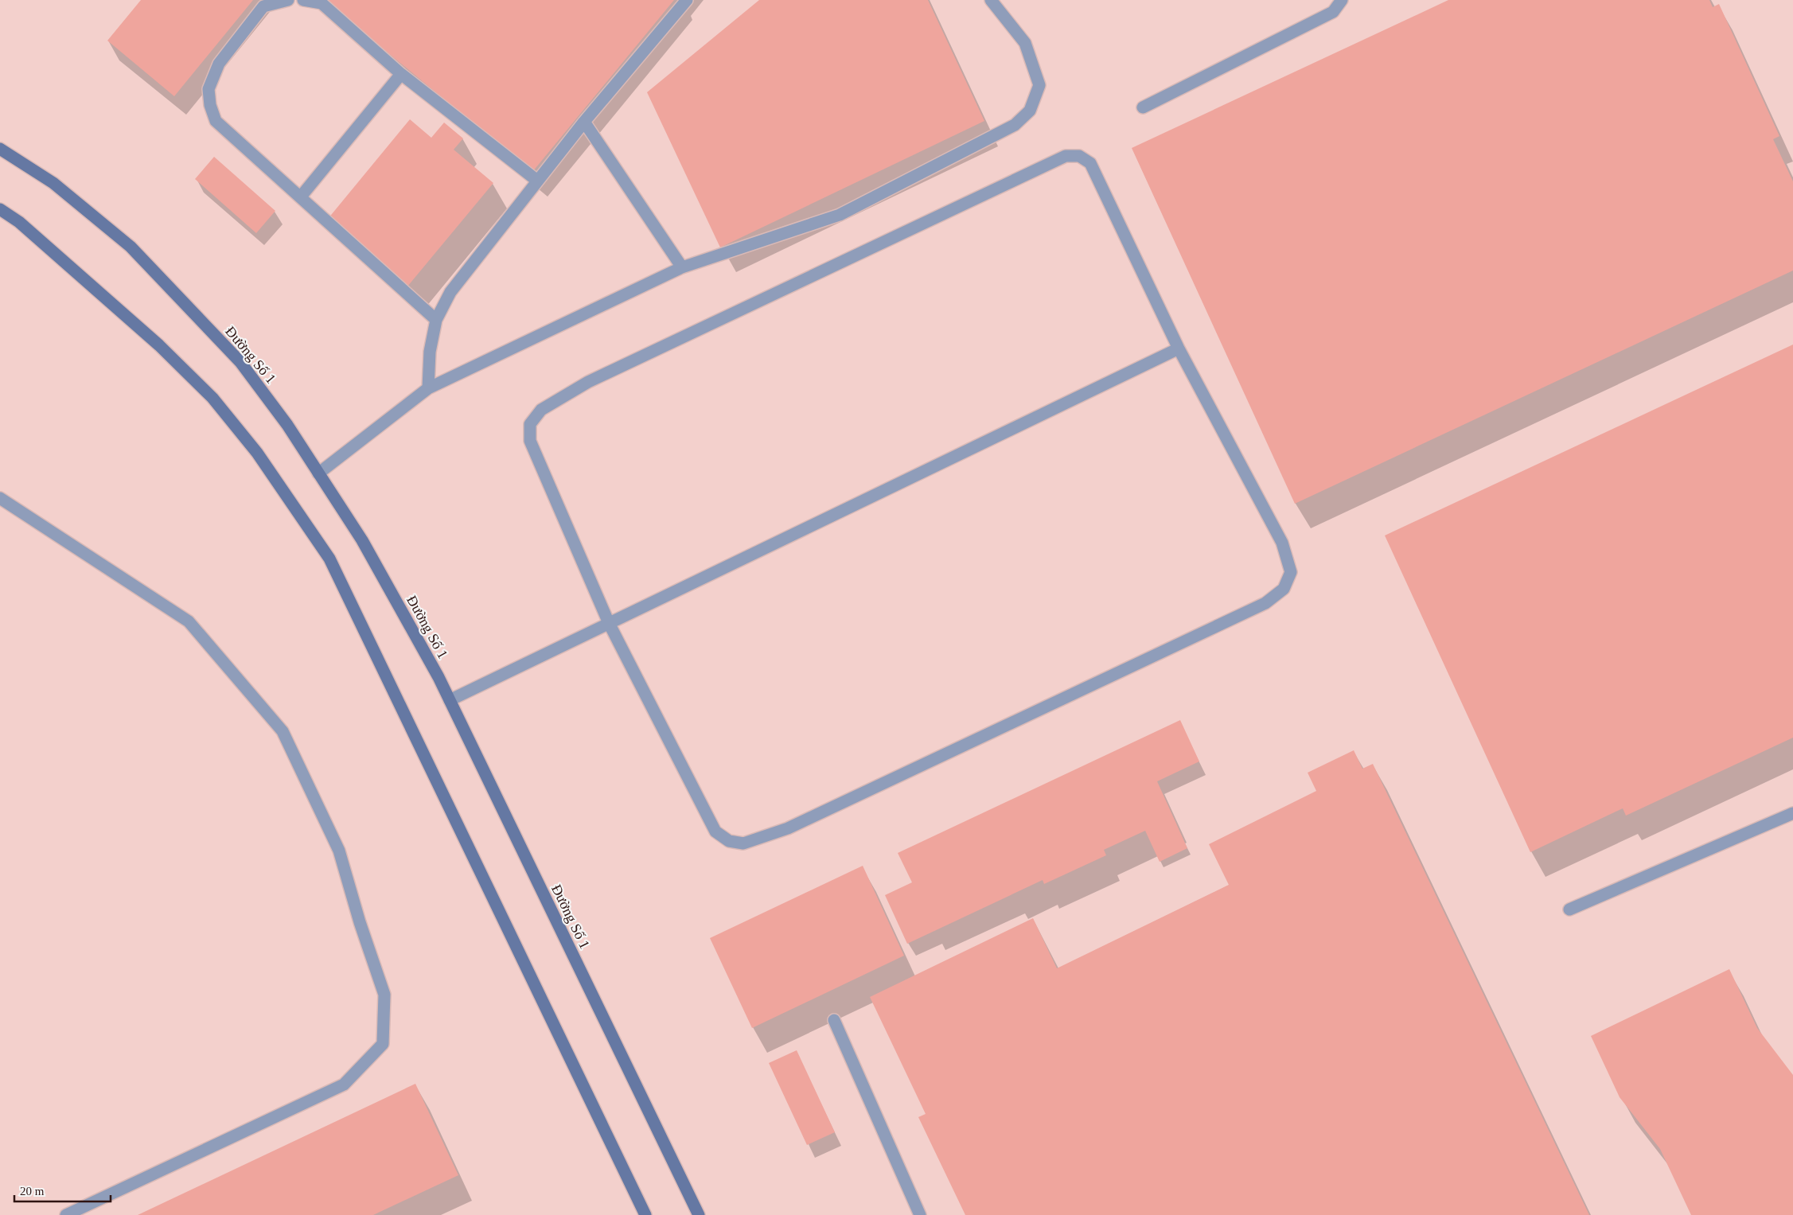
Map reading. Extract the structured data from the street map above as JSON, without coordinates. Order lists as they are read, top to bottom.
{
  "streets": {
    "street": ["Đường Số 1"]
  },
  "scale_bar": "20 m"
}
